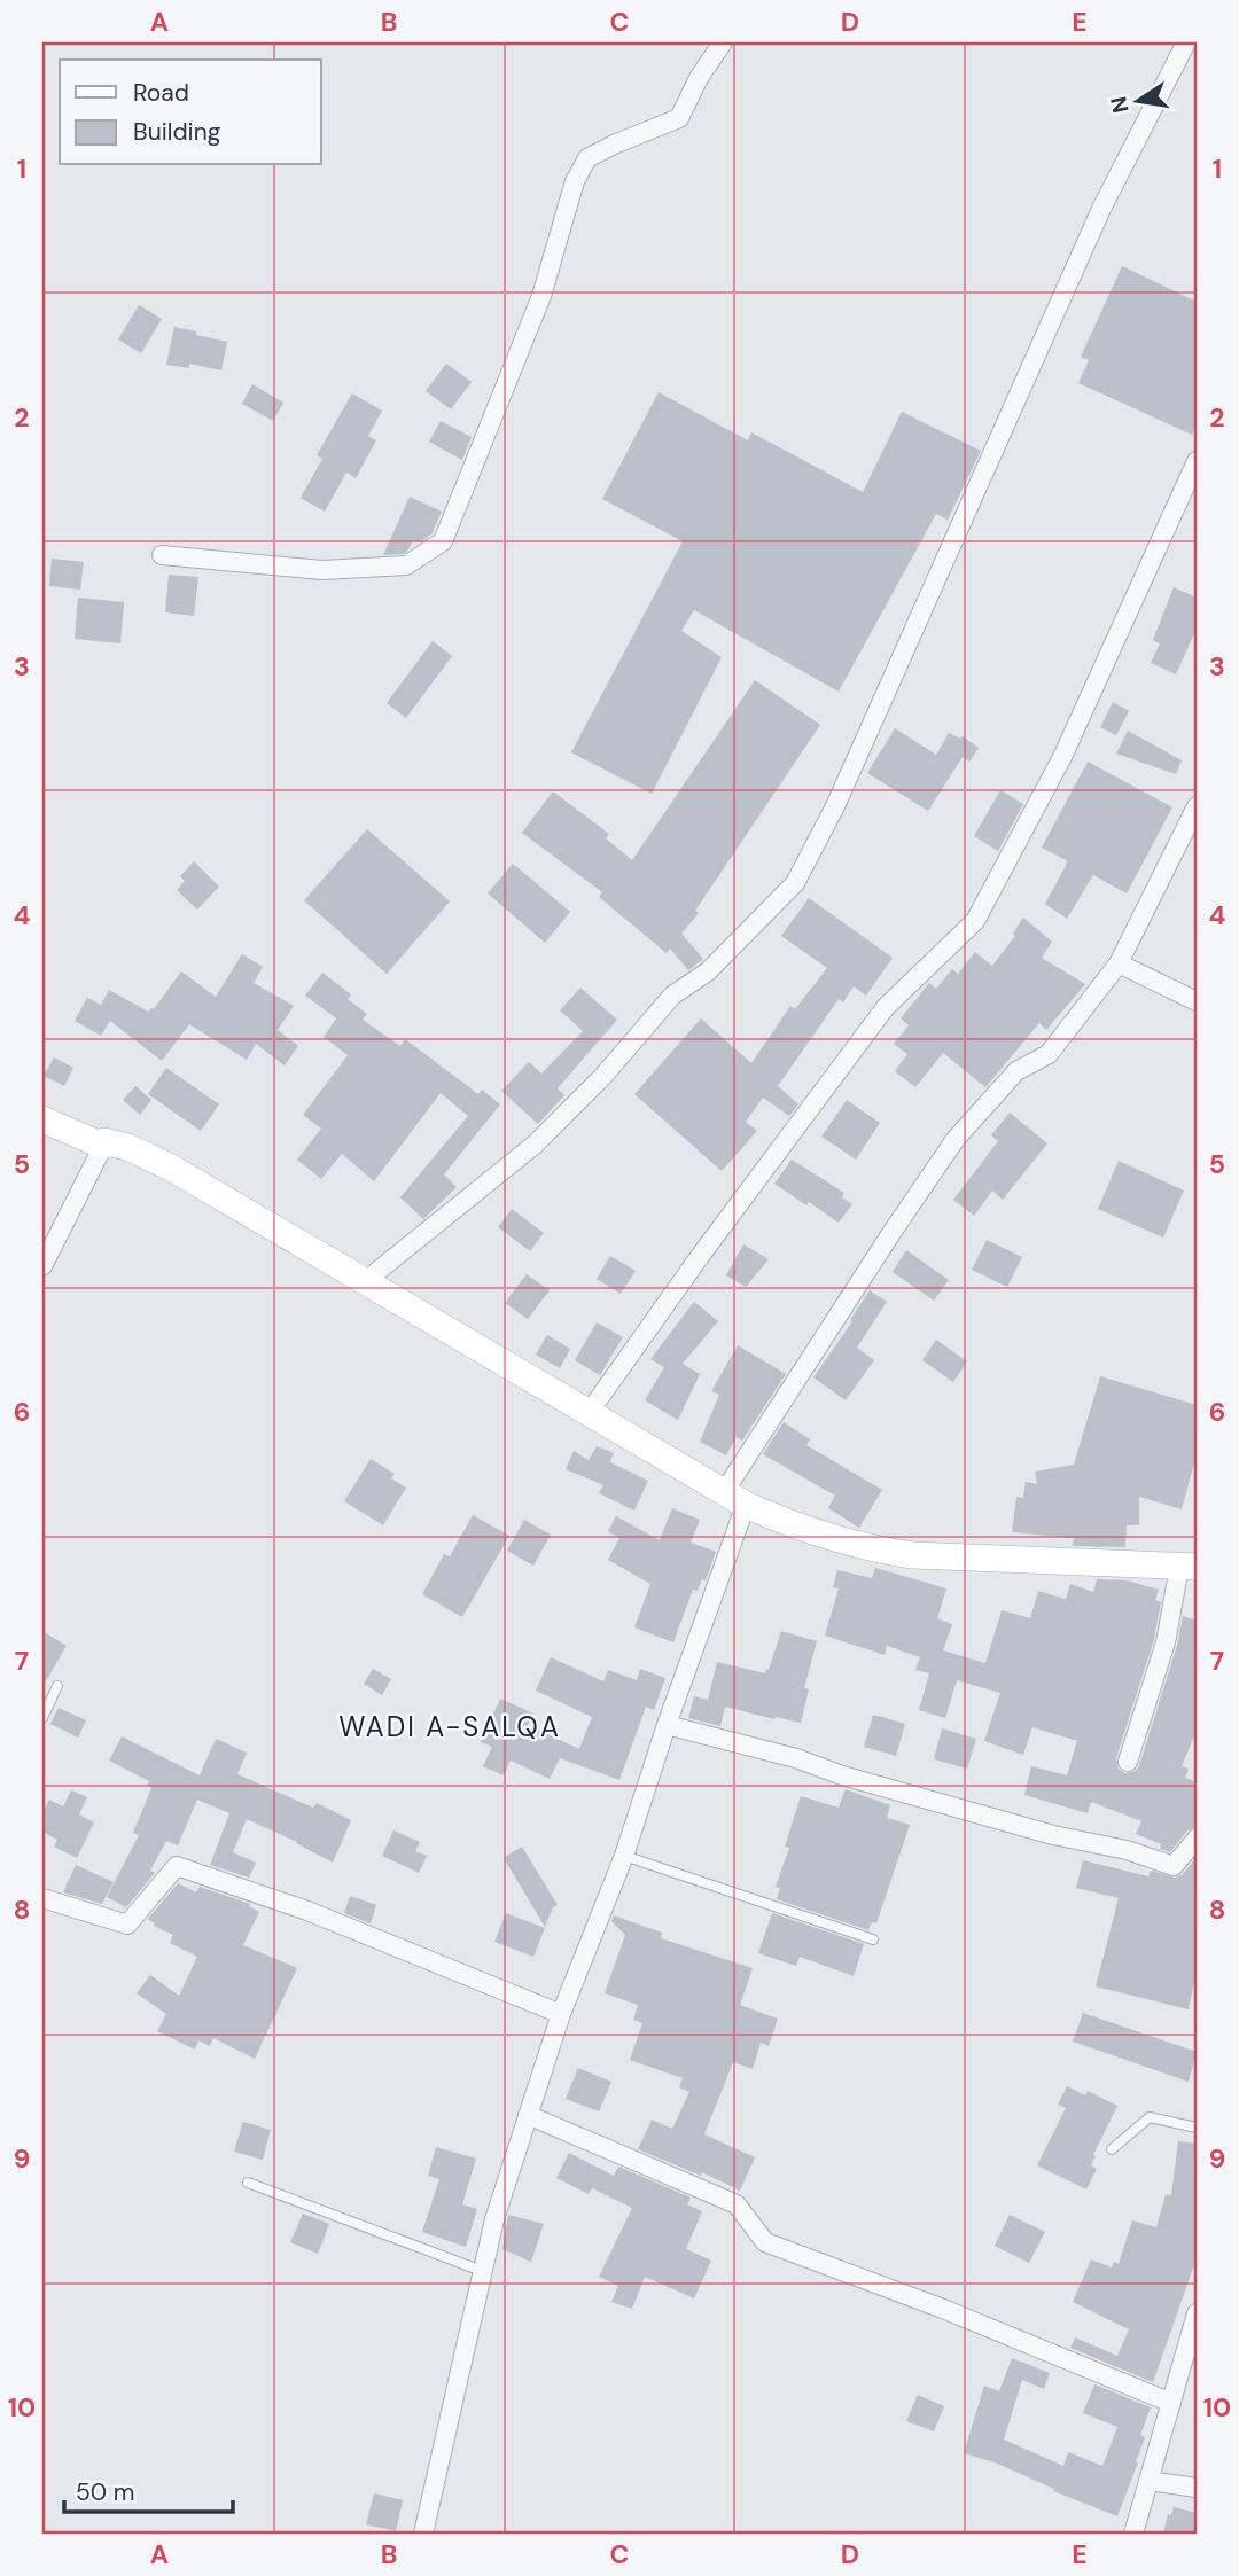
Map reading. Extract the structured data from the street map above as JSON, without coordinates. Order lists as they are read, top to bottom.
{
  "districts": ["WADI A-SALQA"],
  "legend": ["Road", "Building"],
  "scale_bar": "50 m",
  "north": "left",
  "grid": {
    "columns": [
      "A",
      "B",
      "C",
      "D",
      "E"
    ],
    "rows": [
      "1",
      "2",
      "3",
      "4",
      "5",
      "6",
      "7",
      "8",
      "9",
      "10"
    ]
  }
}
